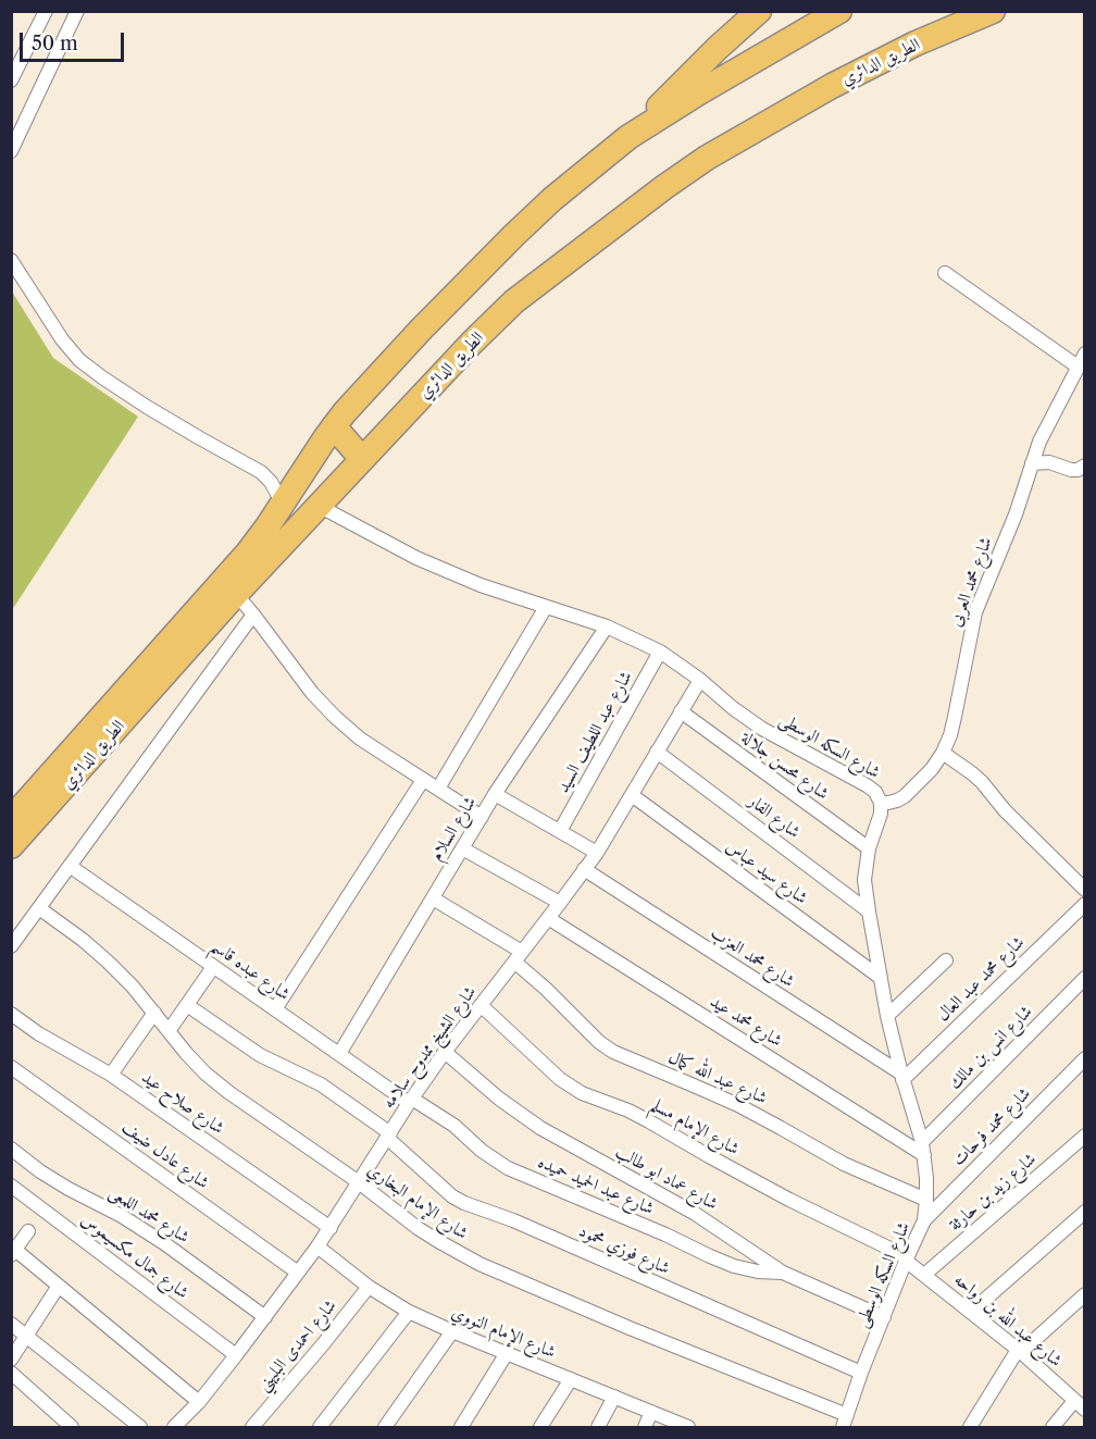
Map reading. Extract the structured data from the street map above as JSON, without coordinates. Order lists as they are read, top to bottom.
{
  "streets": {
    "highway": ["الطريق الدائري"],
    "street": [
      "شارع محمد العربى",
      "شارع عبد اللطيف السيد",
      "شارع السكه الوسطى",
      "شارع محسن جلالة",
      "شارع الفار",
      "شارع السلام",
      "شارع سيد عباس",
      "شارع محمد العزب",
      "شارع عبده قاسم",
      "شارع محمد عبد العال",
      "شارع محمد عيد",
      "شارع الشيخ ممدوح سلامه",
      "شارع انس بن مالك",
      "شارع عبد الله كمال",
      "شارع صلاح عيد",
      "شارع الإمام مسلم",
      "شارع محمد فرحات",
      "شارع عادل ضيف",
      "شارع عماد ابو طالب",
      "شارع عبد الحميد حميده",
      "شارع زيد بن حارثة",
      "شارع الإمام البخاري",
      "شارع محمد اللمعى",
      "شارع فوزي محمود",
      "شارع جمال مكسيموس",
      "شارع عبد الله بن رواحه",
      "شارع الإمام النووي",
      "شارع احمدى البليهني"
    ]
  },
  "crossings": [
    ["الطريق الدائري", "شارع السكه الوسطى"],
    ["شارع محمد العربى", "شارع السكه الوسطى"],
    ["شارع عبد اللطيف السيد", "شارع السكه الوسطى"],
    ["شارع السكه الوسطى", "شارع محسن جلالة"],
    ["شارع السكه الوسطى", "شارع الفار"],
    ["شارع السكه الوسطى", "شارع السلام"],
    ["شارع السكه الوسطى", "شارع سيد عباس"],
    ["شارع السكه الوسطى", "شارع محمد العزب"],
    ["شارع السكه الوسطى", "شارع محمد عبد العال"],
    ["شارع السكه الوسطى", "شارع محمد عيد"],
    ["شارع السكه الوسطى", "شارع الشيخ ممدوح سلامه"],
    ["شارع السكه الوسطى", "شارع انس بن مالك"],
    ["شارع السكه الوسطى", "شارع عبد الله كمال"],
    ["شارع السكه الوسطى", "شارع الإمام مسلم"],
    ["شارع السكه الوسطى", "شارع محمد فرحات"],
    ["شارع السكه الوسطى", "شارع عماد ابو طالب"],
    ["شارع السكه الوسطى", "شارع الإمام البخاري"],
    ["شارع السكه الوسطى", "شارع فوزي محمود"],
    ["شارع السكه الوسطى", "شارع عبد الله بن رواحه"],
    ["شارع محسن جلالة", "شارع الشيخ ممدوح سلامه"],
    ["شارع الفار", "شارع الشيخ ممدوح سلامه"],
    ["شارع السلام", "شارع عبده قاسم"],
    ["شارع السلام", "شارع عبد الله كمال"],
    ["شارع سيد عباس", "شارع الشيخ ممدوح سلامه"],
    ["شارع محمد العزب", "شارع محمد عبد العال"],
    ["شارع محمد العزب", "شارع الشيخ ممدوح سلامه"],
    ["شارع عبده قاسم", "شارع الشيخ ممدوح سلامه"],
    ["شارع عبده قاسم", "شارع عبد الحميد حميده"],
    ["شارع محمد عيد", "شارع الشيخ ممدوح سلامه"],
    ["شارع محمد عيد", "شارع انس بن مالك"],
    ["شارع الشيخ ممدوح سلامه", "شارع عبد الله كمال"],
    ["شارع الشيخ ممدوح سلامه", "شارع صلاح عيد"],
    ["شارع الشيخ ممدوح سلامه", "شارع الإمام مسلم"],
    ["شارع الشيخ ممدوح سلامه", "شارع عادل ضيف"],
    ["شارع الشيخ ممدوح سلامه", "شارع عماد ابو طالب"],
    ["شارع الشيخ ممدوح سلامه", "شارع عبد الحميد حميده"],
    ["شارع الشيخ ممدوح سلامه", "شارع الإمام البخاري"],
    ["شارع الشيخ ممدوح سلامه", "شارع محمد اللمعى"],
    ["شارع الشيخ ممدوح سلامه", "شارع فوزي محمود"],
    ["شارع الشيخ ممدوح سلامه", "شارع جمال مكسيموس"],
    ["شارع الشيخ ممدوح سلامه", "شارع الإمام النووي"],
    ["شارع الإمام مسلم", "شارع عبد الله بن رواحه"],
    ["شارع عماد ابو طالب", "شارع عبد الحميد حميده"],
    ["شارع زيد بن حارثة", "شارع عبد الله بن رواحه"],
    ["شارع الإمام النووي", "شارع احمدى البليهني"]
  ],
  "scale_bar": "50 m"
}
